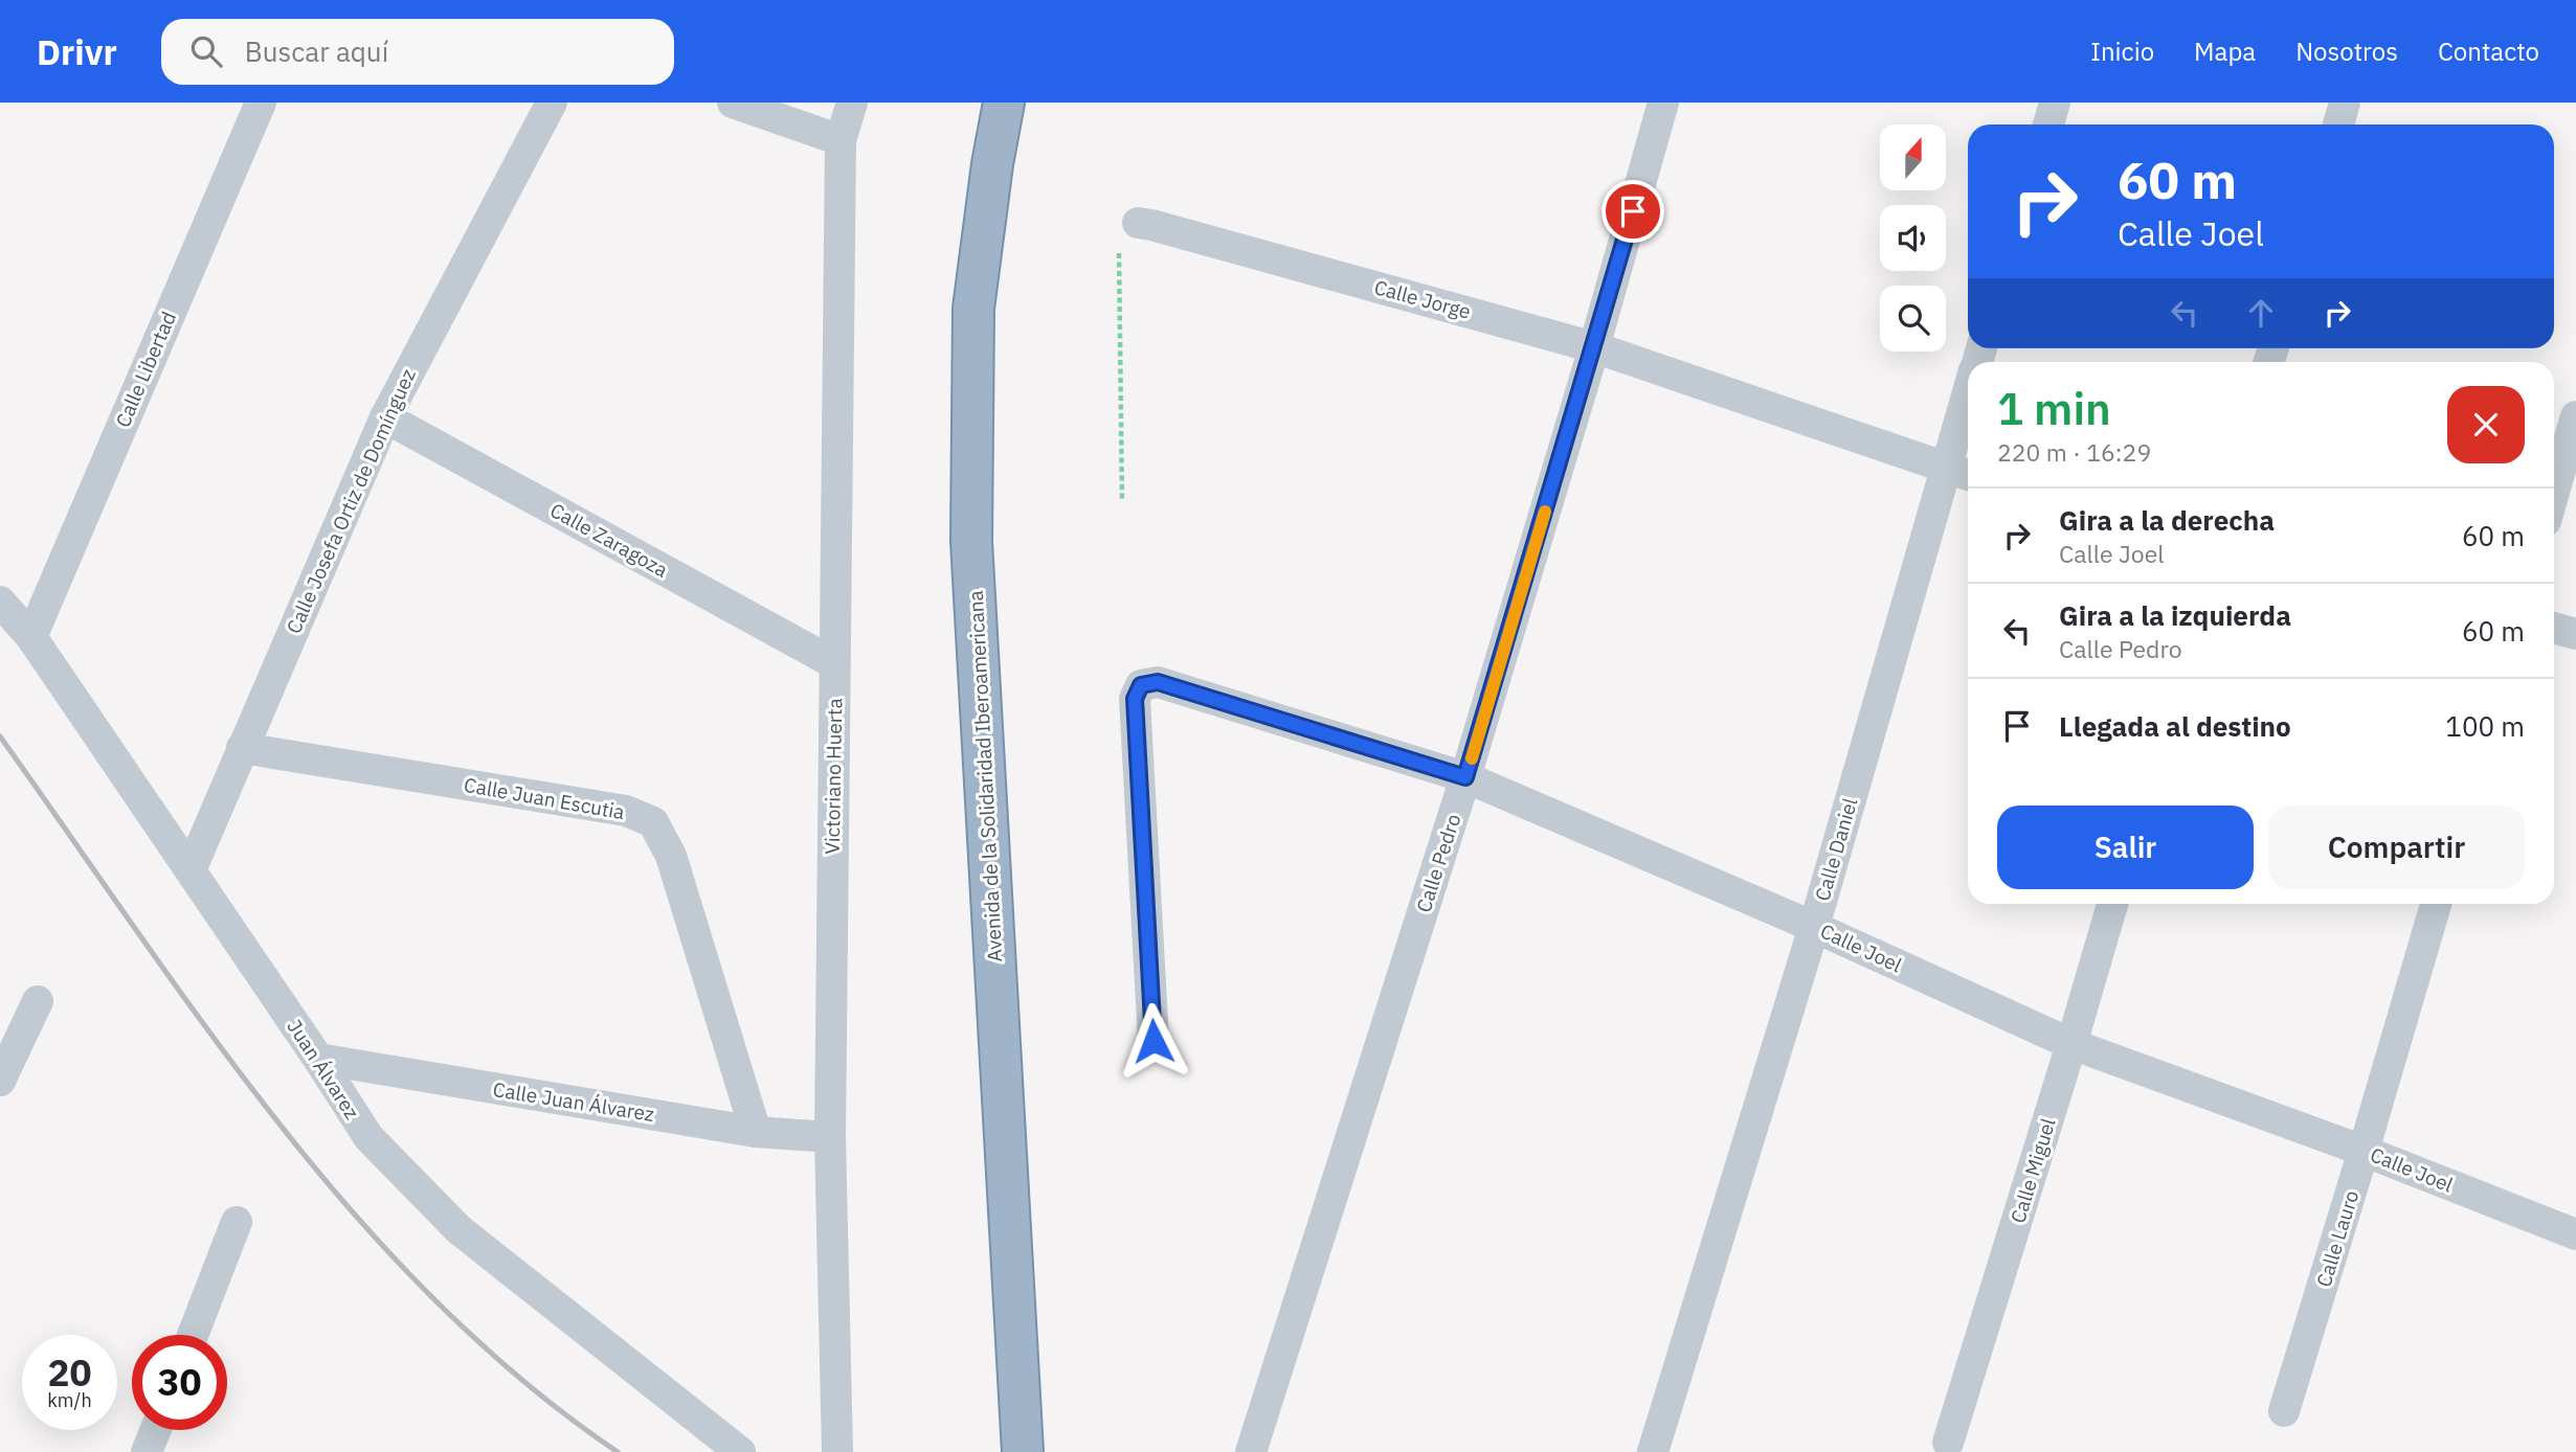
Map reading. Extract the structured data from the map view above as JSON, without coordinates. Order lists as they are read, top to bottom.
{
  "streets": {
    "highway": ["Avenida de la Solidaridad Iberoamericana"],
    "street": [
      "Calle Jorge",
      "Calle Libertad",
      "Calle Josefa Ortiz de Domínguez",
      "Calle Zaragoza",
      "Victoriano Huerta",
      "Calle Juan Escutia",
      "Calle Daniel",
      "Calle Pedro",
      "Calle Joel",
      "Juan Álvarez",
      "Calle Juan Álvarez",
      "Calle Miguel",
      "Calle Lauro"
    ]
  },
  "crossings": [
    ["Calle Jorge", "Calle Daniel"],
    ["Calle Jorge", "Calle Pedro"],
    ["Calle Libertad", "Juan Álvarez"],
    ["Calle Josefa Ortiz de Domínguez", "Calle Zaragoza"],
    ["Calle Josefa Ortiz de Domínguez", "Calle Juan Escutia"],
    ["Calle Josefa Ortiz de Domínguez", "Juan Álvarez"],
    ["Calle Zaragoza", "Victoriano Huerta"],
    ["Victoriano Huerta", "Calle Juan Álvarez"],
    ["Calle Juan Escutia", "Calle Juan Álvarez"],
    ["Calle Daniel", "Calle Joel"],
    ["Calle Pedro", "Calle Joel"],
    ["Calle Joel", "Calle Miguel"],
    ["Calle Joel", "Calle Lauro"],
    ["Juan Álvarez", "Calle Juan Álvarez"]
  ],
  "north": "top",
  "page": {
    "header": "Drivr",
    "search": "Buscar aquí",
    "nav": [
      "Inicio",
      "Mapa",
      "Nosotros",
      "Contacto"
    ],
    "turn": ["60 m", "Calle Joel"],
    "heading": ["1 min", "220 m · 16:29"],
    "list": [
      {
        "name": "Gira a la derecha",
        "note": "Calle Joel",
        "value": "60 m"
      },
      {
        "name": "Gira a la izquierda",
        "note": "Calle Pedro",
        "value": "60 m"
      },
      {
        "name": "Llegada al destino",
        "value": "100 m"
      }
    ],
    "buttons": ["Salir", "Compartir"],
    "speed": "20 km/h",
    "limit": "30"
  }
}
